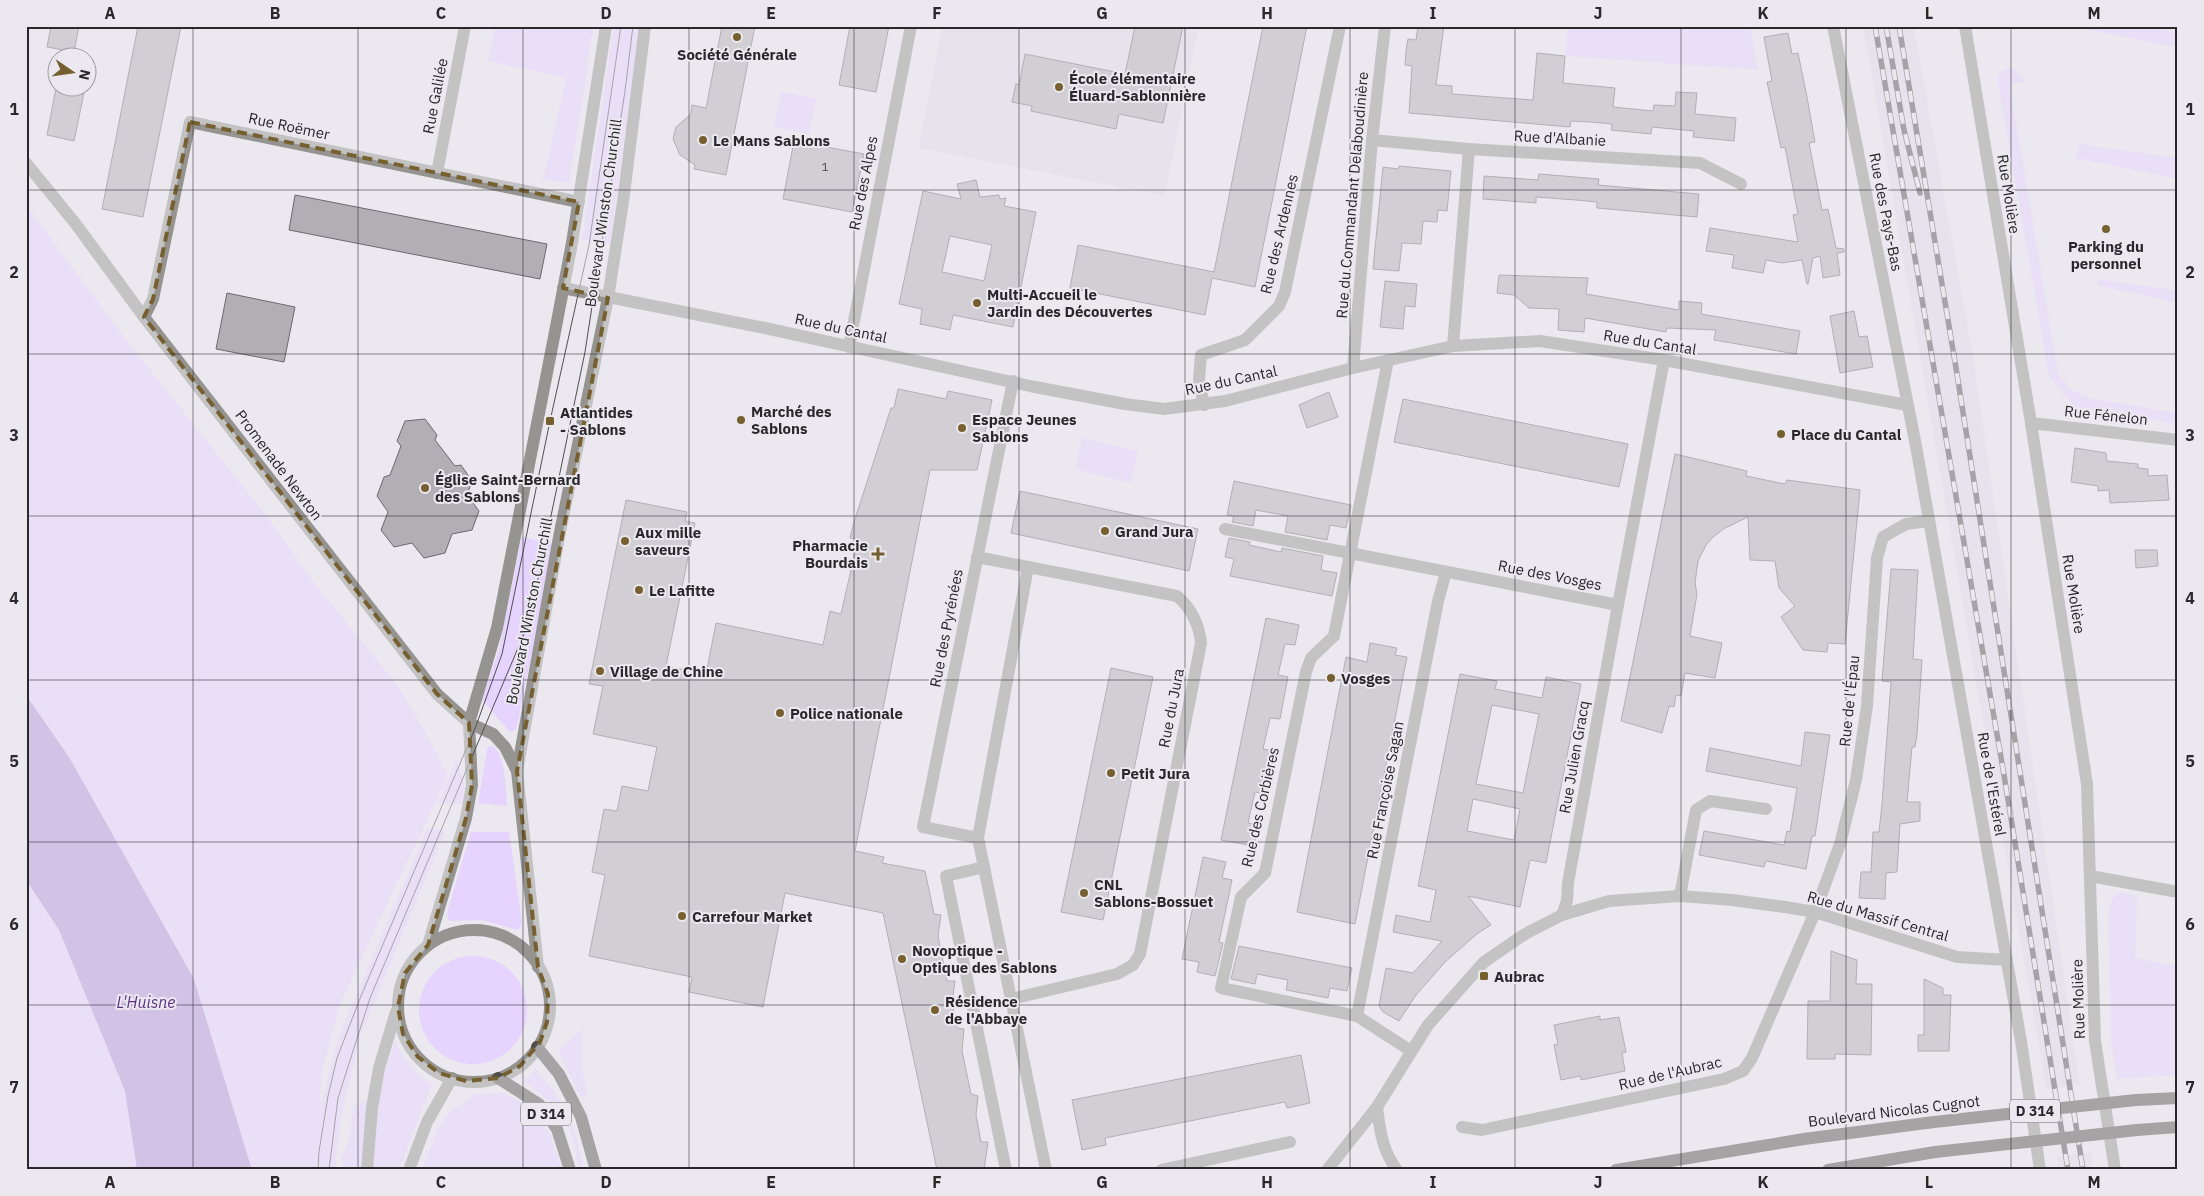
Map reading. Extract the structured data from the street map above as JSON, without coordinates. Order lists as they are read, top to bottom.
{
  "streets": {
    "main road": ["Boulevard Nicolas Cugnot", "D 314"],
    "street": [
      "Rue Galilée",
      "Rue Roëmer",
      "Rue d'Albanie",
      "Rue des Alpes",
      "Rue Molière",
      "Rue du Commandant Delaboudinière",
      "Rue des Pays-Bas",
      "Boulevard Winston Churchill",
      "Rue des Ardennes",
      "Rue du Cantal",
      "Rue Fénelon",
      "Promenade Newton",
      "Rue des Vosges",
      "Rue des Pyrénées",
      "Rue de l'Épau",
      "Rue du Jura",
      "Rue Julien Gracq",
      "Rue de l'Estérel",
      "Rue Françoise Sagan",
      "Rue des Corbières",
      "Rue du Massif Central",
      "Rue de l'Aubrac"
    ]
  },
  "crossings": [
    ["Rue Galilée", "Rue Roëmer"],
    ["Rue Roëmer", "Boulevard Winston Churchill"],
    ["Rue Roëmer", "Promenade Newton"],
    ["Rue d'Albanie", "Rue du Commandant Delaboudinière"],
    ["Rue des Alpes", "Rue du Cantal"],
    ["Rue Molière", "Rue Fénelon"],
    ["Rue du Commandant Delaboudinière", "Rue du Cantal"],
    ["Rue des Pays-Bas", "Rue du Cantal"],
    ["Rue des Pays-Bas", "Rue de l'Estérel"],
    ["Boulevard Winston Churchill", "Rue du Cantal"],
    ["Boulevard Winston Churchill", "Promenade Newton"],
    ["Boulevard Winston Churchill", "D 314"],
    ["Rue des Ardennes", "Rue du Cantal"],
    ["Rue du Cantal", "Rue des Vosges"],
    ["Rue du Cantal", "Rue des Pyrénées"],
    ["Rue du Cantal", "Rue de l'Estérel"],
    ["Rue du Cantal", "Rue des Corbières"],
    ["Rue des Vosges", "Rue Julien Gracq"],
    ["Rue des Vosges", "Rue Françoise Sagan"],
    ["Rue des Vosges", "Rue des Corbières"],
    ["Rue des Pyrénées", "Rue du Jura"],
    ["Rue de l'Épau", "Rue de l'Estérel"],
    ["Rue de l'Épau", "Rue du Massif Central"],
    ["Rue de l'Épau", "Rue de l'Aubrac"],
    ["Rue Julien Gracq", "Rue du Massif Central"],
    ["Rue de l'Estérel", "Rue du Massif Central"],
    ["Rue Françoise Sagan", "Rue des Corbières"],
    ["Rue des Corbières", "Rue du Massif Central"],
    ["Rue du Massif Central", "Rue de l'Aubrac"]
  ],
  "water": ["L'Huisne"],
  "places": {
    "other": [
      "Société Générale",
      "École élémentaire Éluard-Sablonnière",
      "Le Mans Sablons",
      "Parking du personnel",
      "Multi-Accueil le Jardin des Découvertes",
      "Marché des Sablons",
      "Espace Jeunes Sablons",
      "Place du Cantal",
      "Église Saint-Bernard des Sablons",
      "Grand Jura",
      "Aux mille saveurs",
      "Le Lafitte",
      "Village de Chine",
      "Vosges",
      "Police nationale",
      "Petit Jura",
      "CNL Sablons-Bossuet",
      "Carrefour Market",
      "Novoptique - Optique des Sablons",
      "Résidence de l'Abbaye"
    ],
    "transit": ["Atlantides - Sablons", "Aubrac"],
    "health": ["Pharmacie Bourdais"]
  },
  "house_numbers": ["1"],
  "north": "right",
  "grid": {
    "columns": [
      "A",
      "B",
      "C",
      "D",
      "E",
      "F",
      "G",
      "H",
      "I",
      "J",
      "K",
      "L",
      "M"
    ],
    "rows": [
      "1",
      "2",
      "3",
      "4",
      "5",
      "6",
      "7"
    ]
  }
}
